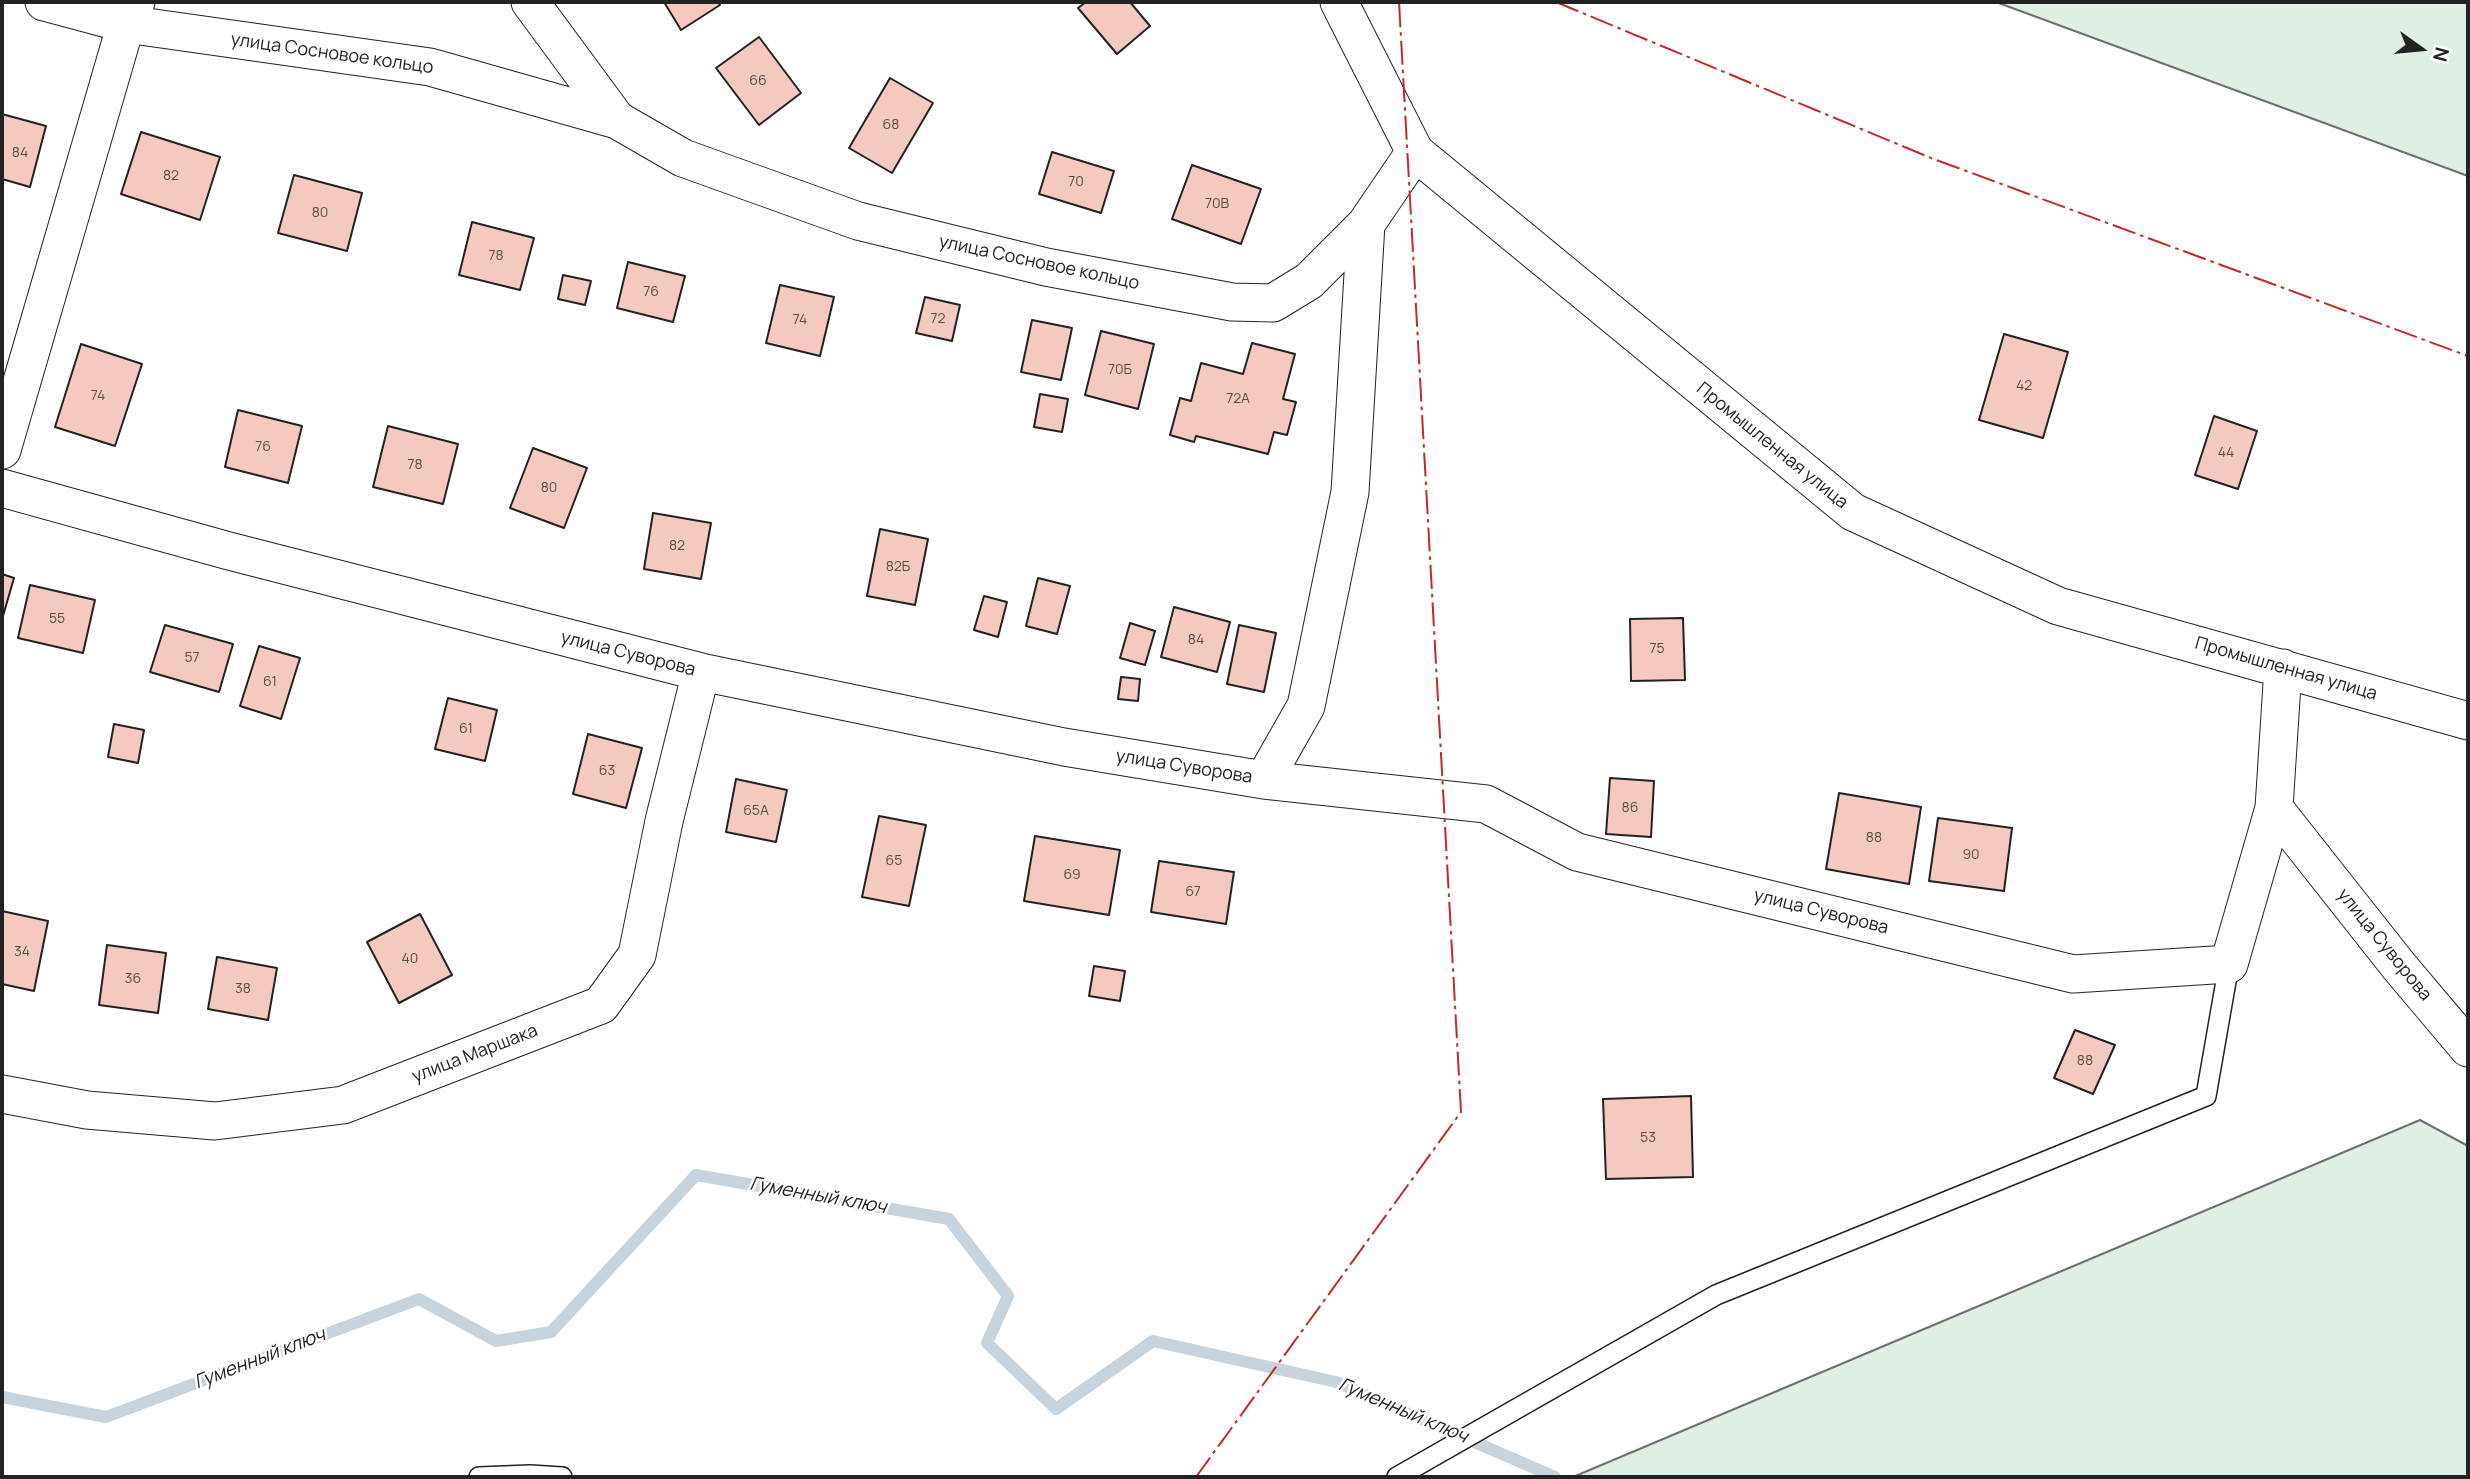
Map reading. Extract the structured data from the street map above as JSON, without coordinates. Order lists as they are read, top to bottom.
{
  "streets": {
    "street": [
      "улица Сосновое кольцо",
      "Промышленная улица",
      "улица Суворова",
      "улица Маршака"
    ]
  },
  "crossings": [
    ["улица Сосновое кольцо", "Промышленная улица"],
    ["улица Сосновое кольцо", "улица Суворова"],
    ["улица Суворова", "улица Маршака"]
  ],
  "water": ["Гуменный ключ"],
  "house_numbers": [
    "66",
    "68",
    "84",
    "82",
    "70",
    "70В",
    "80",
    "78",
    "76",
    "72",
    "74",
    "70Б",
    "42",
    "74",
    "72А",
    "76",
    "44",
    "78",
    "80",
    "82",
    "82Б",
    "55",
    "84",
    "75",
    "57",
    "61",
    "61",
    "63",
    "86",
    "65А",
    "88",
    "90",
    "65",
    "69",
    "67",
    "34",
    "40",
    "36",
    "38",
    "88",
    "53"
  ],
  "north": "right"
}
